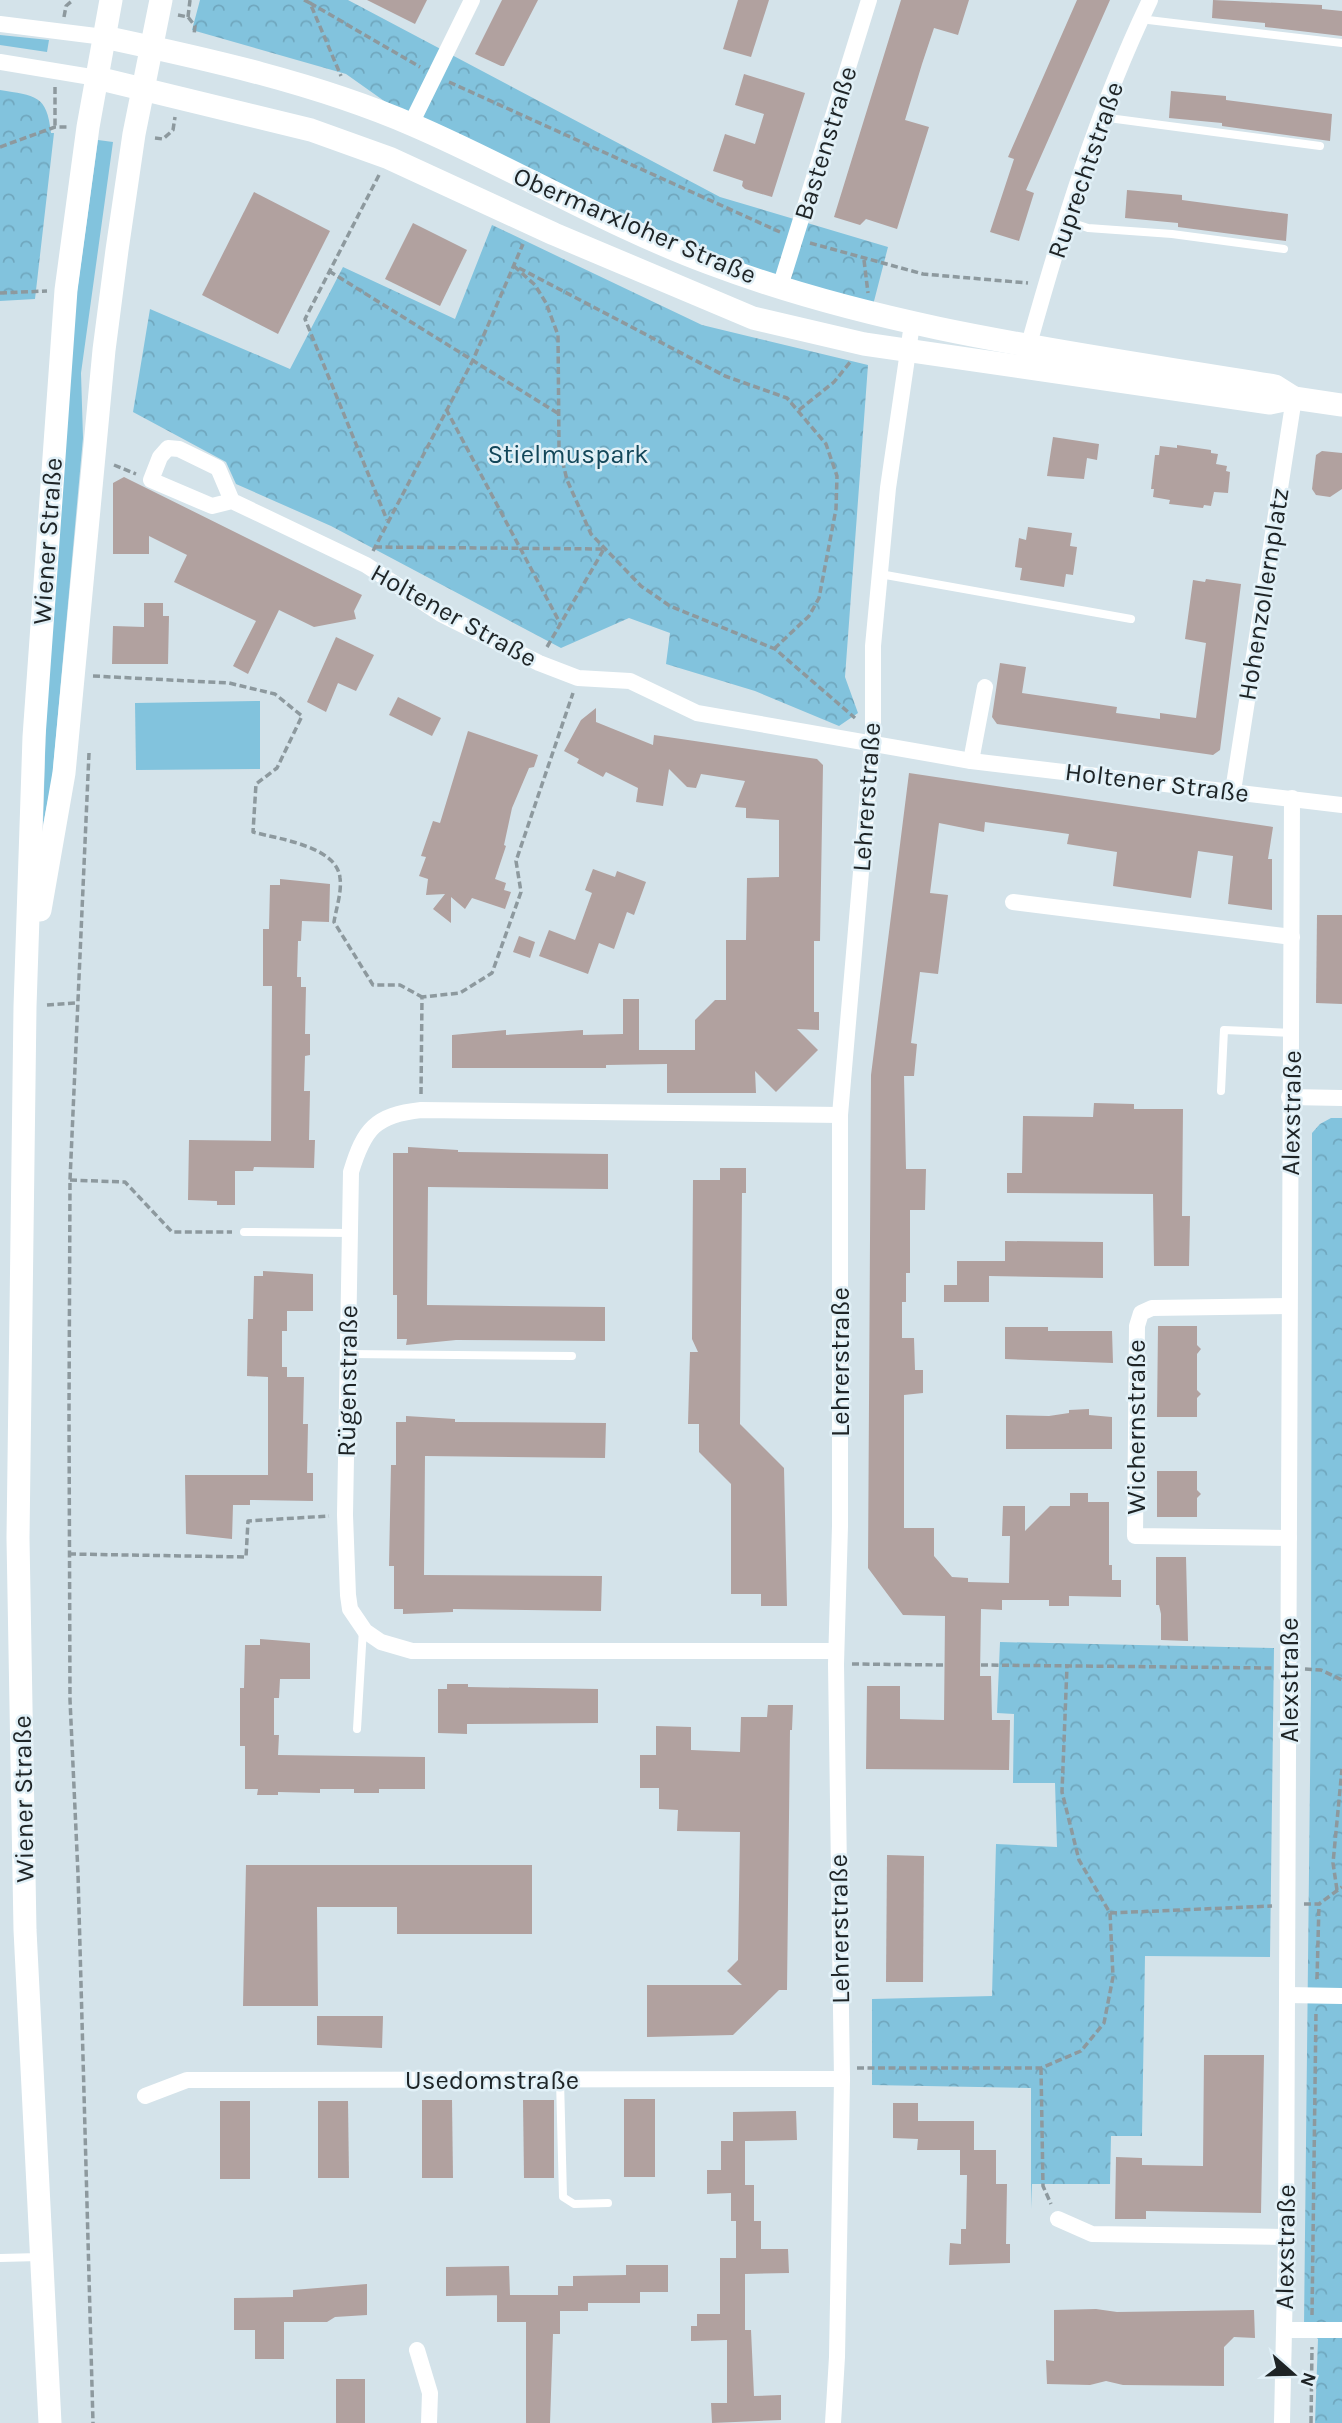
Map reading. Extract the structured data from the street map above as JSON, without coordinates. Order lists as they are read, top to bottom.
{
  "streets": {
    "street": [
      "Bastenstraße",
      "Ruprechtstraße",
      "Obermarxloher Straße",
      "Wiener Straße",
      "Hohenzollernplatz",
      "Holtener Straße",
      "Lehrerstraße",
      "Alexstraße",
      "Rügenstraße",
      "Wichernstraße",
      "Usedomstraße"
    ]
  },
  "crossings": [
    ["Bastenstraße", "Obermarxloher Straße"],
    ["Ruprechtstraße", "Obermarxloher Straße"],
    ["Obermarxloher Straße", "Wiener Straße"],
    ["Obermarxloher Straße", "Hohenzollernplatz"],
    ["Obermarxloher Straße", "Lehrerstraße"],
    ["Hohenzollernplatz", "Holtener Straße"],
    ["Holtener Straße", "Lehrerstraße"],
    ["Holtener Straße", "Alexstraße"],
    ["Lehrerstraße", "Rügenstraße"],
    ["Lehrerstraße", "Usedomstraße"],
    ["Alexstraße", "Wichernstraße"]
  ],
  "parks": ["Stielmuspark"],
  "north": "right"
}
